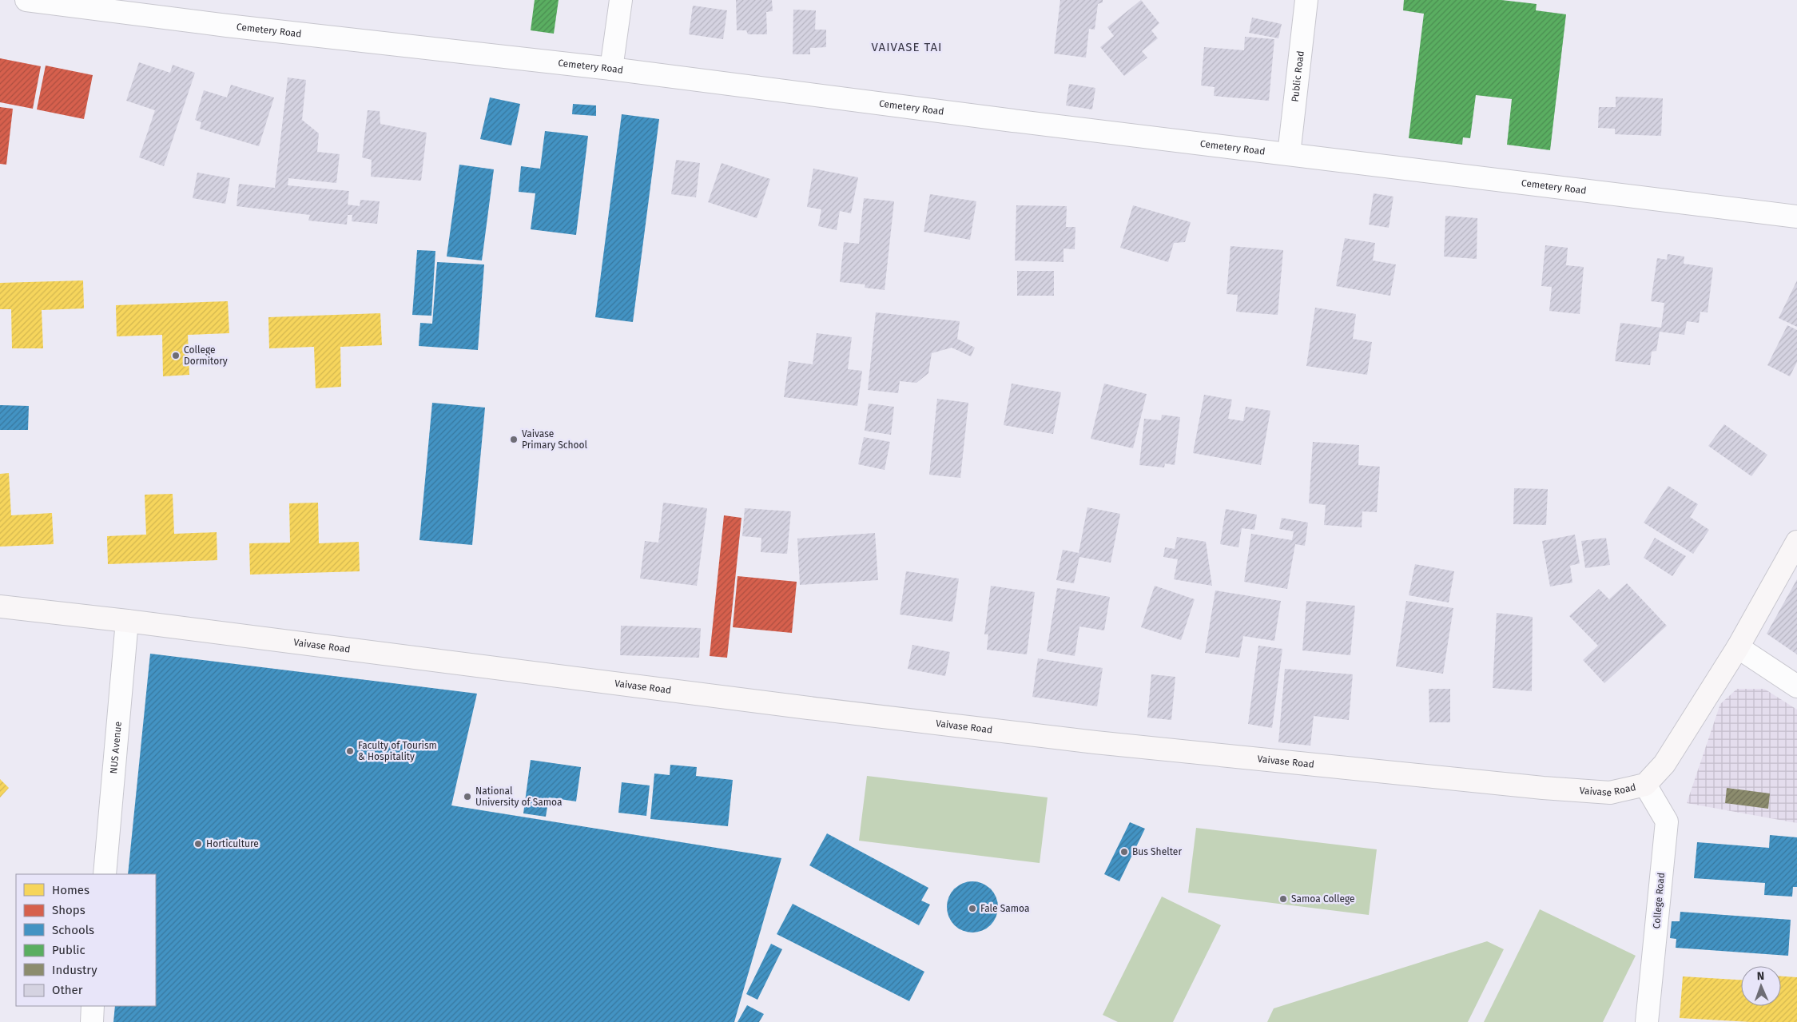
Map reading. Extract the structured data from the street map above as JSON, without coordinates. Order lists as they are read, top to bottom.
{
  "streets": {
    "main road": ["Vaivase Road"],
    "street": [
      "Cemetery Road",
      "Public Road",
      "NUS Avenue",
      "College Road"
    ]
  },
  "crossings": [
    ["Cemetery Road", "Public Road"],
    ["Vaivase Road", "NUS Avenue"],
    ["Vaivase Road", "College Road"]
  ],
  "districts": ["VAIVASE TAI"],
  "places": [
    "College Dormitory",
    "Vaivase Primary School",
    "Faculty of Tourism & Hospitality",
    "National University of Samoa",
    "Horticulture",
    "Bus Shelter",
    "Samoa College",
    "Fale Samoa"
  ],
  "legend": [
    "Homes",
    "Shops",
    "Schools",
    "Public",
    "Industry",
    "Other"
  ],
  "north": "top"
}
